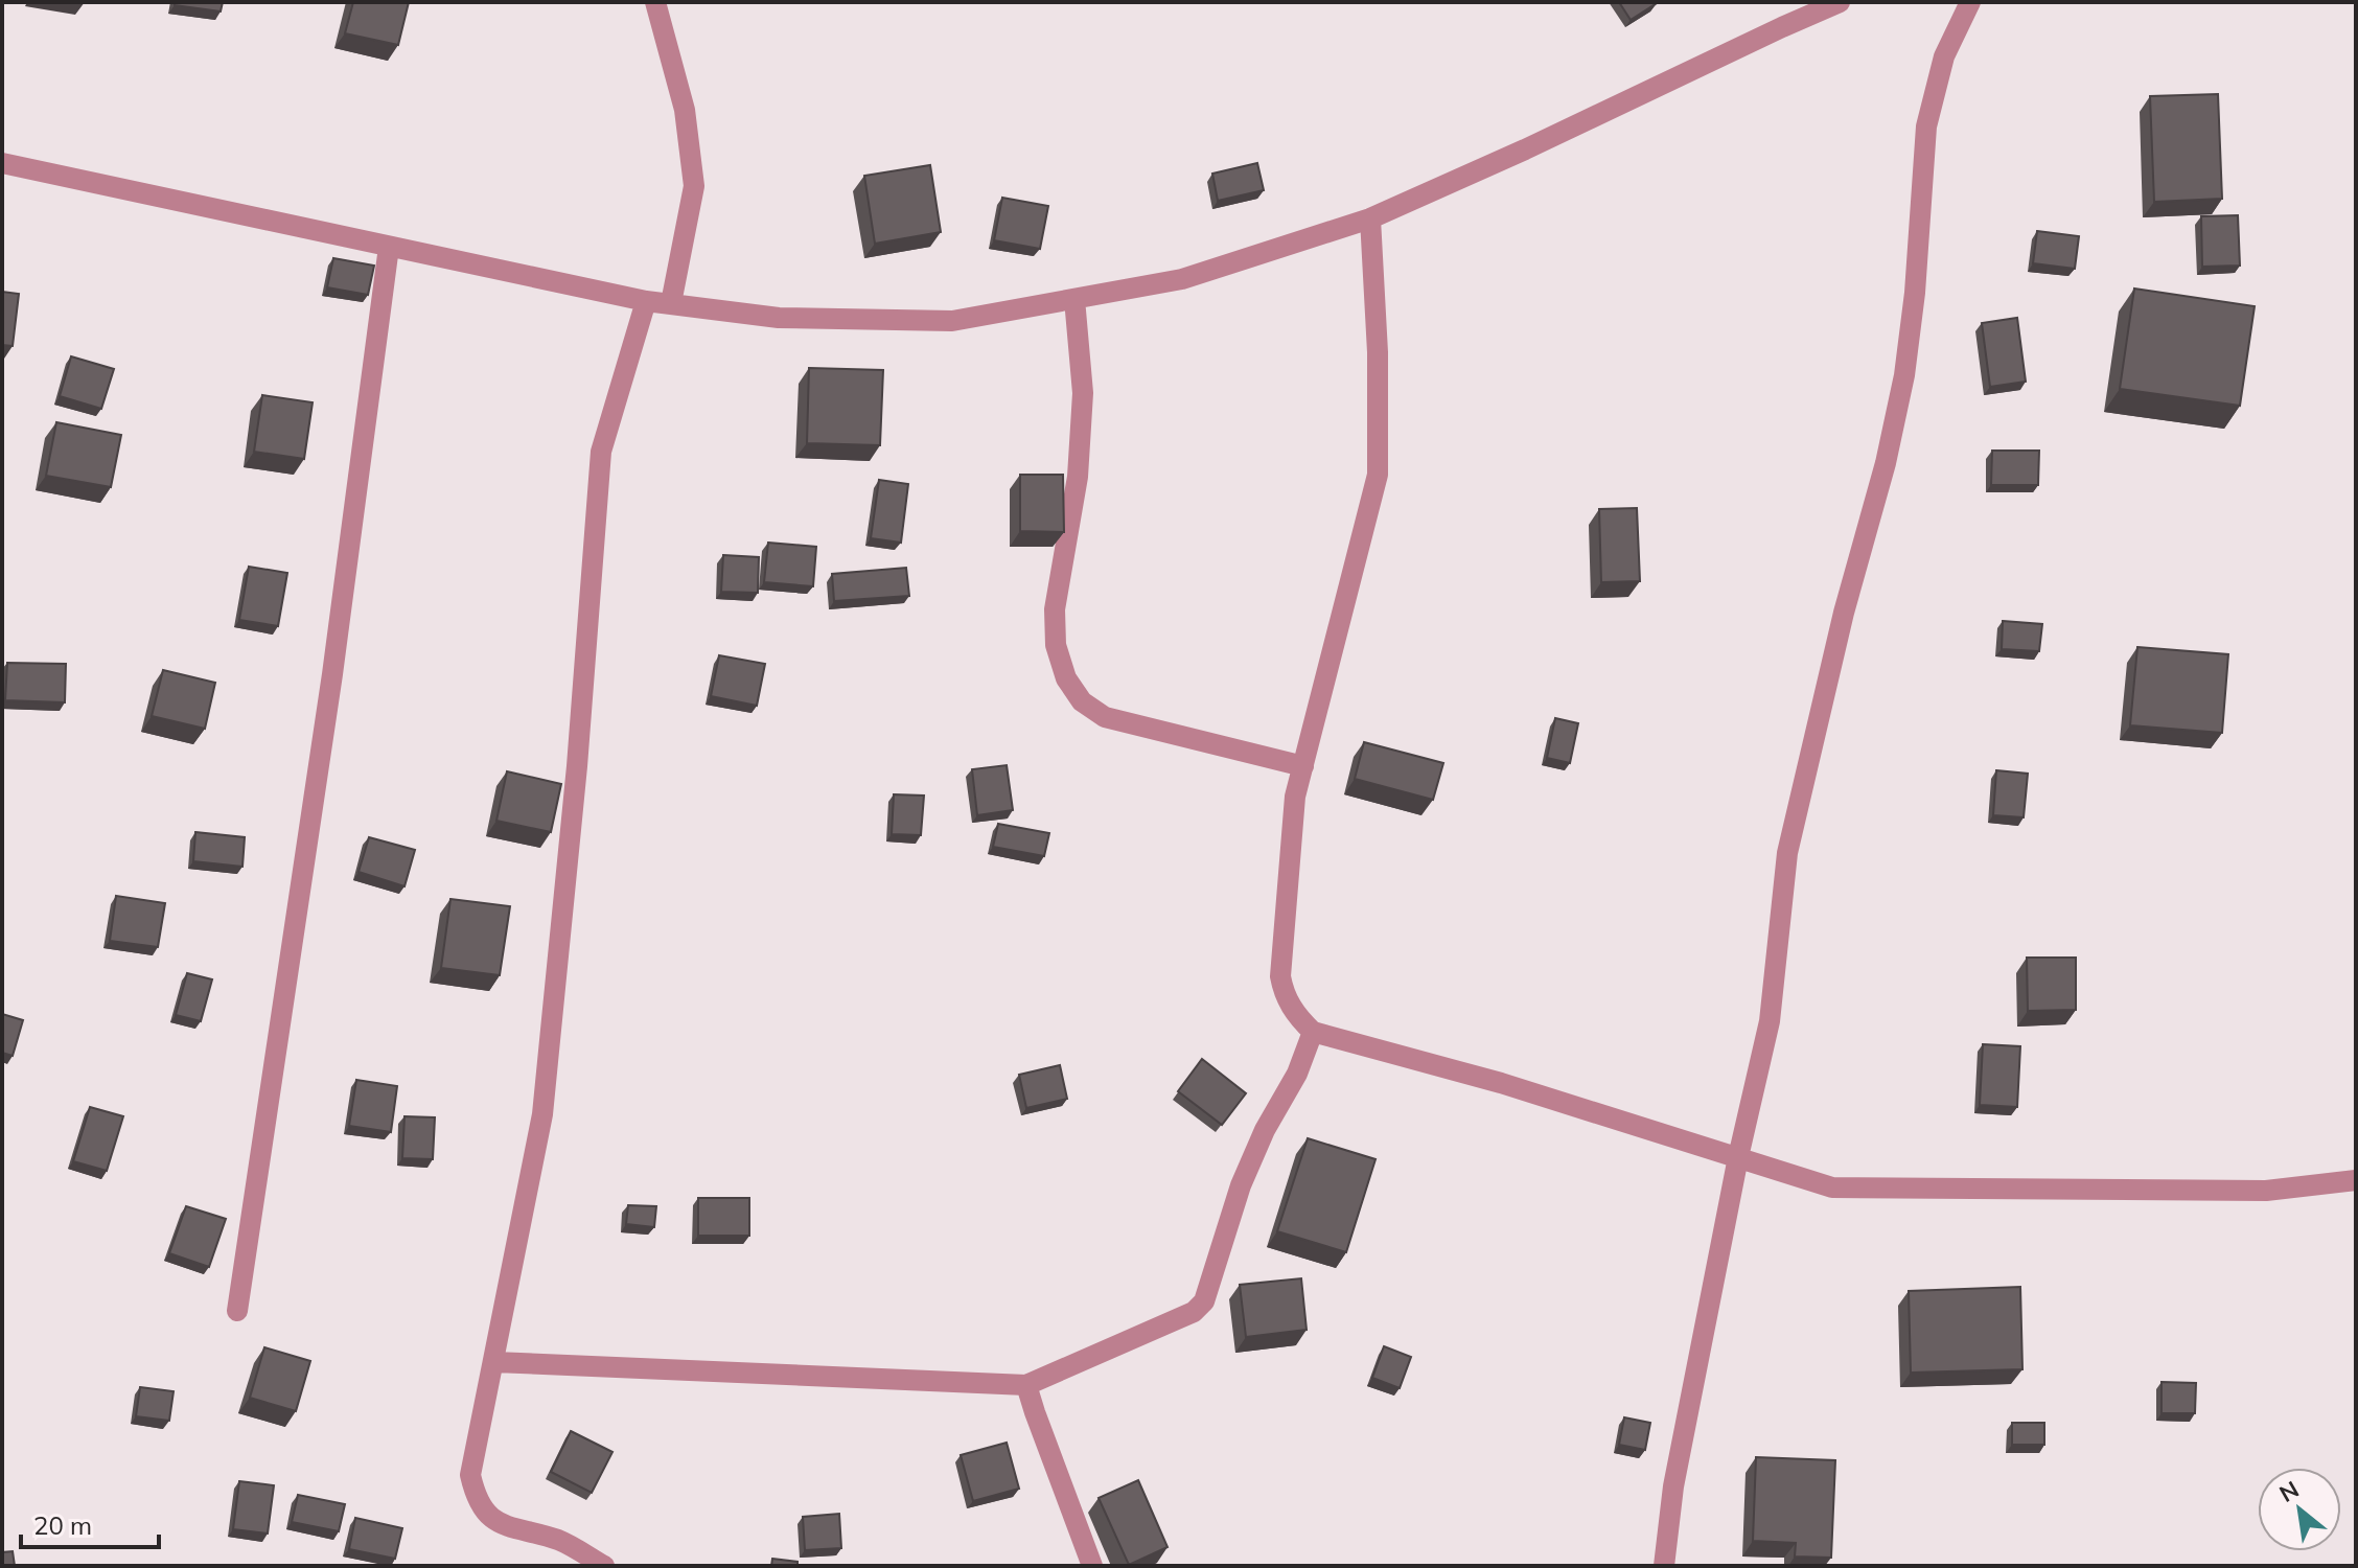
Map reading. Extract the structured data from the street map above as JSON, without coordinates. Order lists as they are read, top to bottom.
{
  "scale_bar": "20 m",
  "north": "top left"
}
